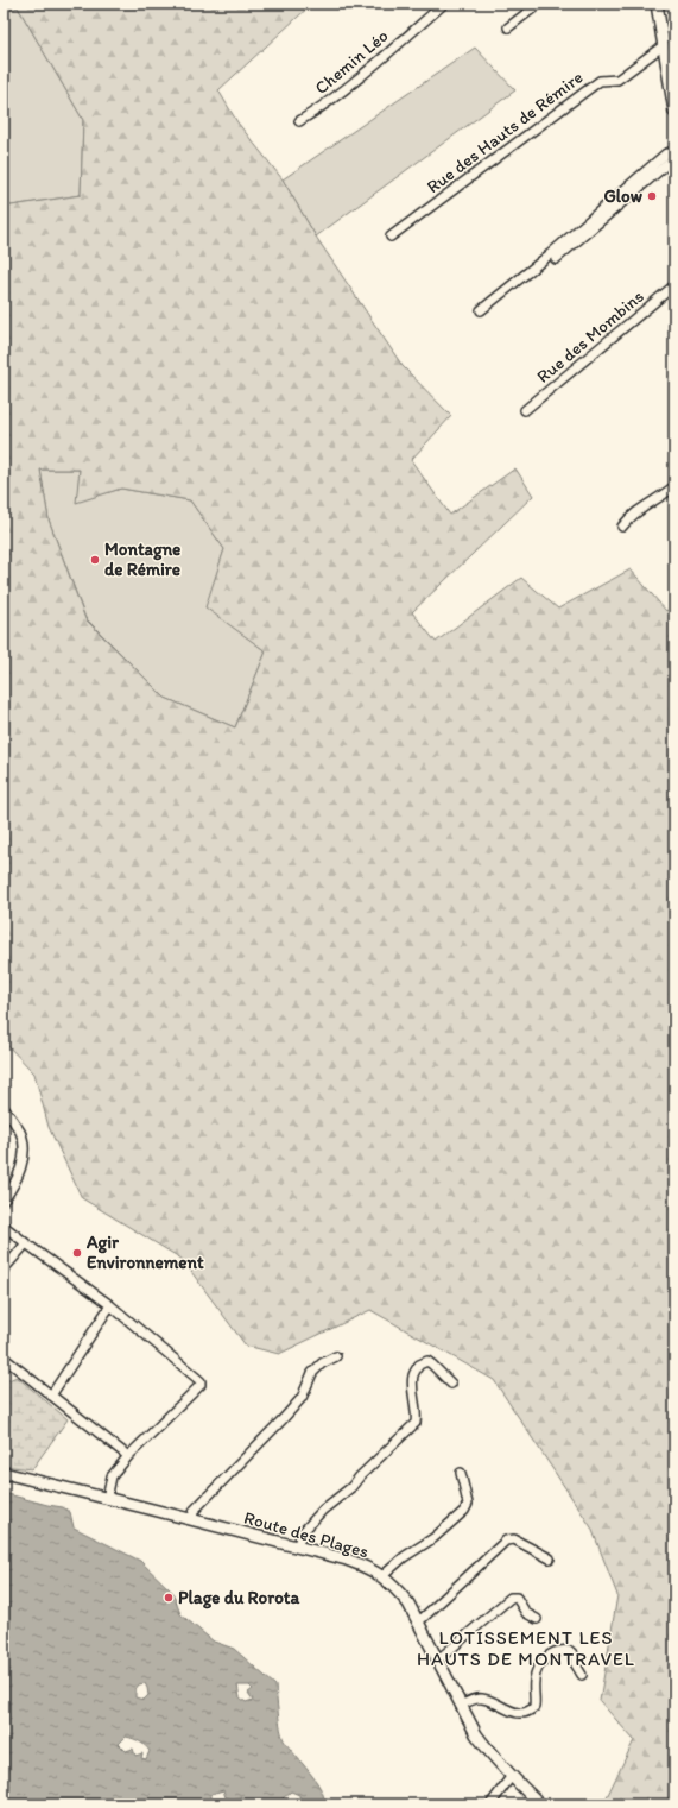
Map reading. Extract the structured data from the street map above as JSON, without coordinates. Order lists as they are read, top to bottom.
{
  "streets": {
    "street": [
      "Chemin Léo",
      "Rue des Hauts de Rémire",
      "Rue des Mombins",
      "Route des Plages"
    ]
  },
  "districts": ["LOTISSEMENT LES HAUTS DE MONTRAVEL"],
  "places": [
    "Glow",
    "Montagne de Rémire",
    "Agir Environnement",
    "Plage du Rorota"
  ]
}
